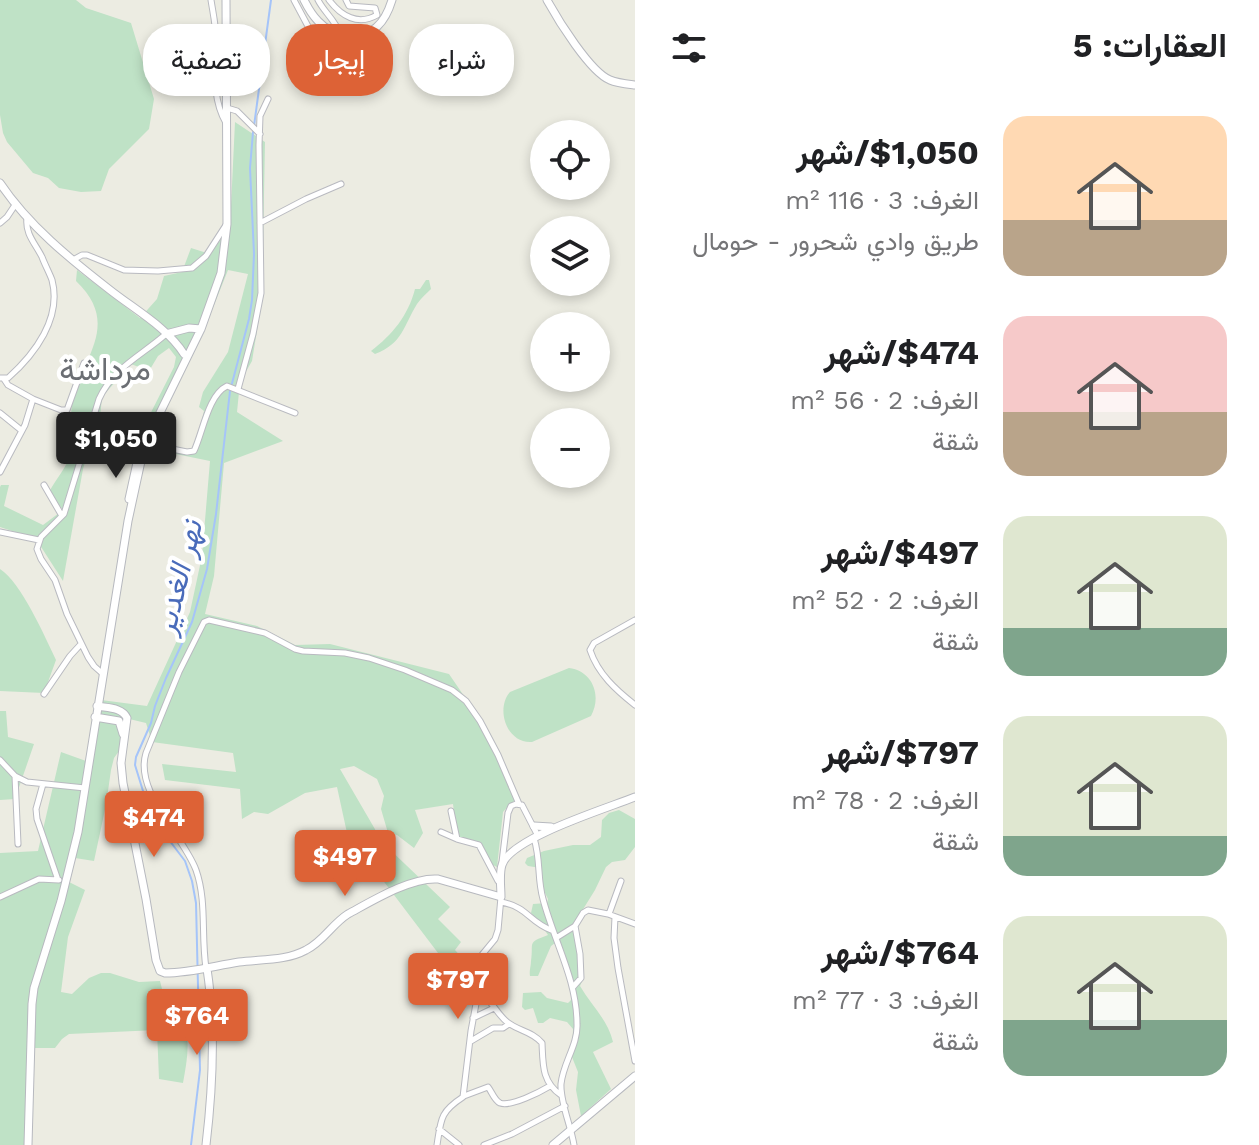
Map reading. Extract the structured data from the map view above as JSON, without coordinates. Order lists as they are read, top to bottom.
{
  "districts": ["مرداشة"],
  "water": ["نهر الغدير"],
  "page": {
    "heading": "العقارات: 5",
    "chip": ["شراء", "إيجار", "تصفية"],
    "list": [
      {
        "name": "$1,050/شهر",
        "note": "الغرف: 3 · 116 m² · طريق وادي شحرور - حومال"
      },
      {
        "name": "$474/شهر",
        "note": "الغرف: 2 · 56 m² · شقة"
      },
      {
        "name": "$497/شهر",
        "note": "الغرف: 2 · 52 m² · شقة"
      },
      {
        "name": "$797/شهر",
        "note": "الغرف: 2 · 78 m² · شقة"
      },
      {
        "name": "$764/شهر",
        "note": "الغرف: 3 · 77 m² · شقة"
      }
    ],
    "map_buttons": ["+", "−"],
    "price": [
      "$1,050",
      "$474",
      "$497",
      "$797",
      "$764"
    ]
  }
}
